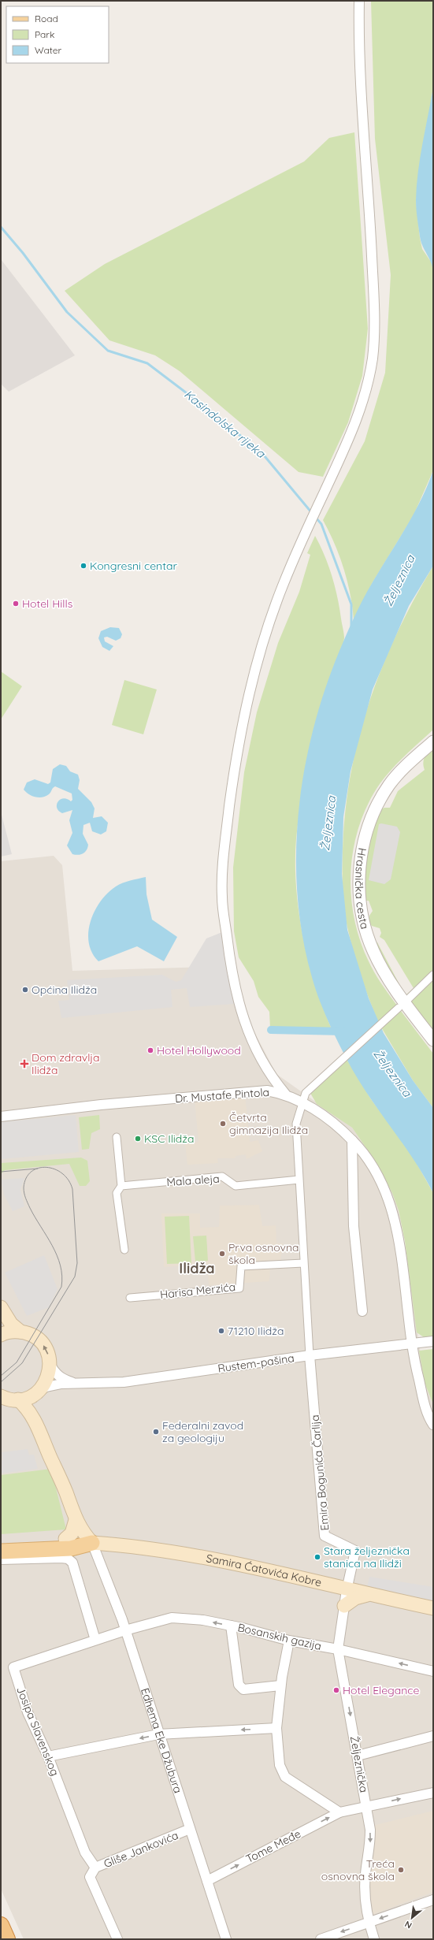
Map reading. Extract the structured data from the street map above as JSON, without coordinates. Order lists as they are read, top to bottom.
{
  "streets": {
    "main road": ["Samira Ćatovića Kobre", "Edhema Eke Džubura"],
    "street": [
      "Hrasnička cesta",
      "Dr. Mustafe Pintola",
      "Mala aleja",
      "Harisa Merzića",
      "Rustem-pašina",
      "Emira Bogunića Čarlija",
      "Bosanskih gazija",
      "Josipa Slavenskog",
      "Željeznička",
      "Tome Međe",
      "Gliše Jankovića"
    ]
  },
  "crossings": [
    ["Dr. Mustafe Pintola", "Rustem-pašina"],
    ["Rustem-pašina", "Emira Bogunića Čarlija"],
    ["Rustem-pašina", "Edhema Eke Džubura"],
    ["Emira Bogunića Čarlija", "Samira Ćatovića Kobre"],
    ["Emira Bogunića Čarlija", "Željeznička"],
    ["Samira Ćatovića Kobre", "Edhema Eke Džubura"],
    ["Samira Ćatovića Kobre", "Željeznička"],
    ["Bosanskih gazija", "Josipa Slavenskog"],
    ["Bosanskih gazija", "Edhema Eke Džubura"],
    ["Bosanskih gazija", "Željeznička"],
    ["Josipa Slavenskog", "Edhema Eke Džubura"],
    ["Josipa Slavenskog", "Gliše Jankovića"],
    ["Edhema Eke Džubura", "Tome Međe"],
    ["Edhema Eke Džubura", "Gliše Jankovića"],
    ["Željeznička", "Tome Međe"]
  ],
  "one_way": ["Bosanskih gazija"],
  "districts": ["Ilidža"],
  "water": ["Kasindolska rijeka", "Željeznica"],
  "places": {
    "other": [
      "Kongresni centar",
      "Hotel Hills",
      "Općina Ilidža",
      "Hotel Hollywood",
      "Četvrta gimnazija Ilidža",
      "KSC Ilidža",
      "Prva osnovna škola",
      "71210 Ilidža",
      "Federalni zavod za geologiju",
      "Stara željeznička stanica na Ilidži",
      "Hotel Elegance",
      "Treća osnovna škola"
    ],
    "health": ["Dom zdravlja Ilidža"]
  },
  "legend": ["Road", "Park", "Water"],
  "north": "bottom left"
}
